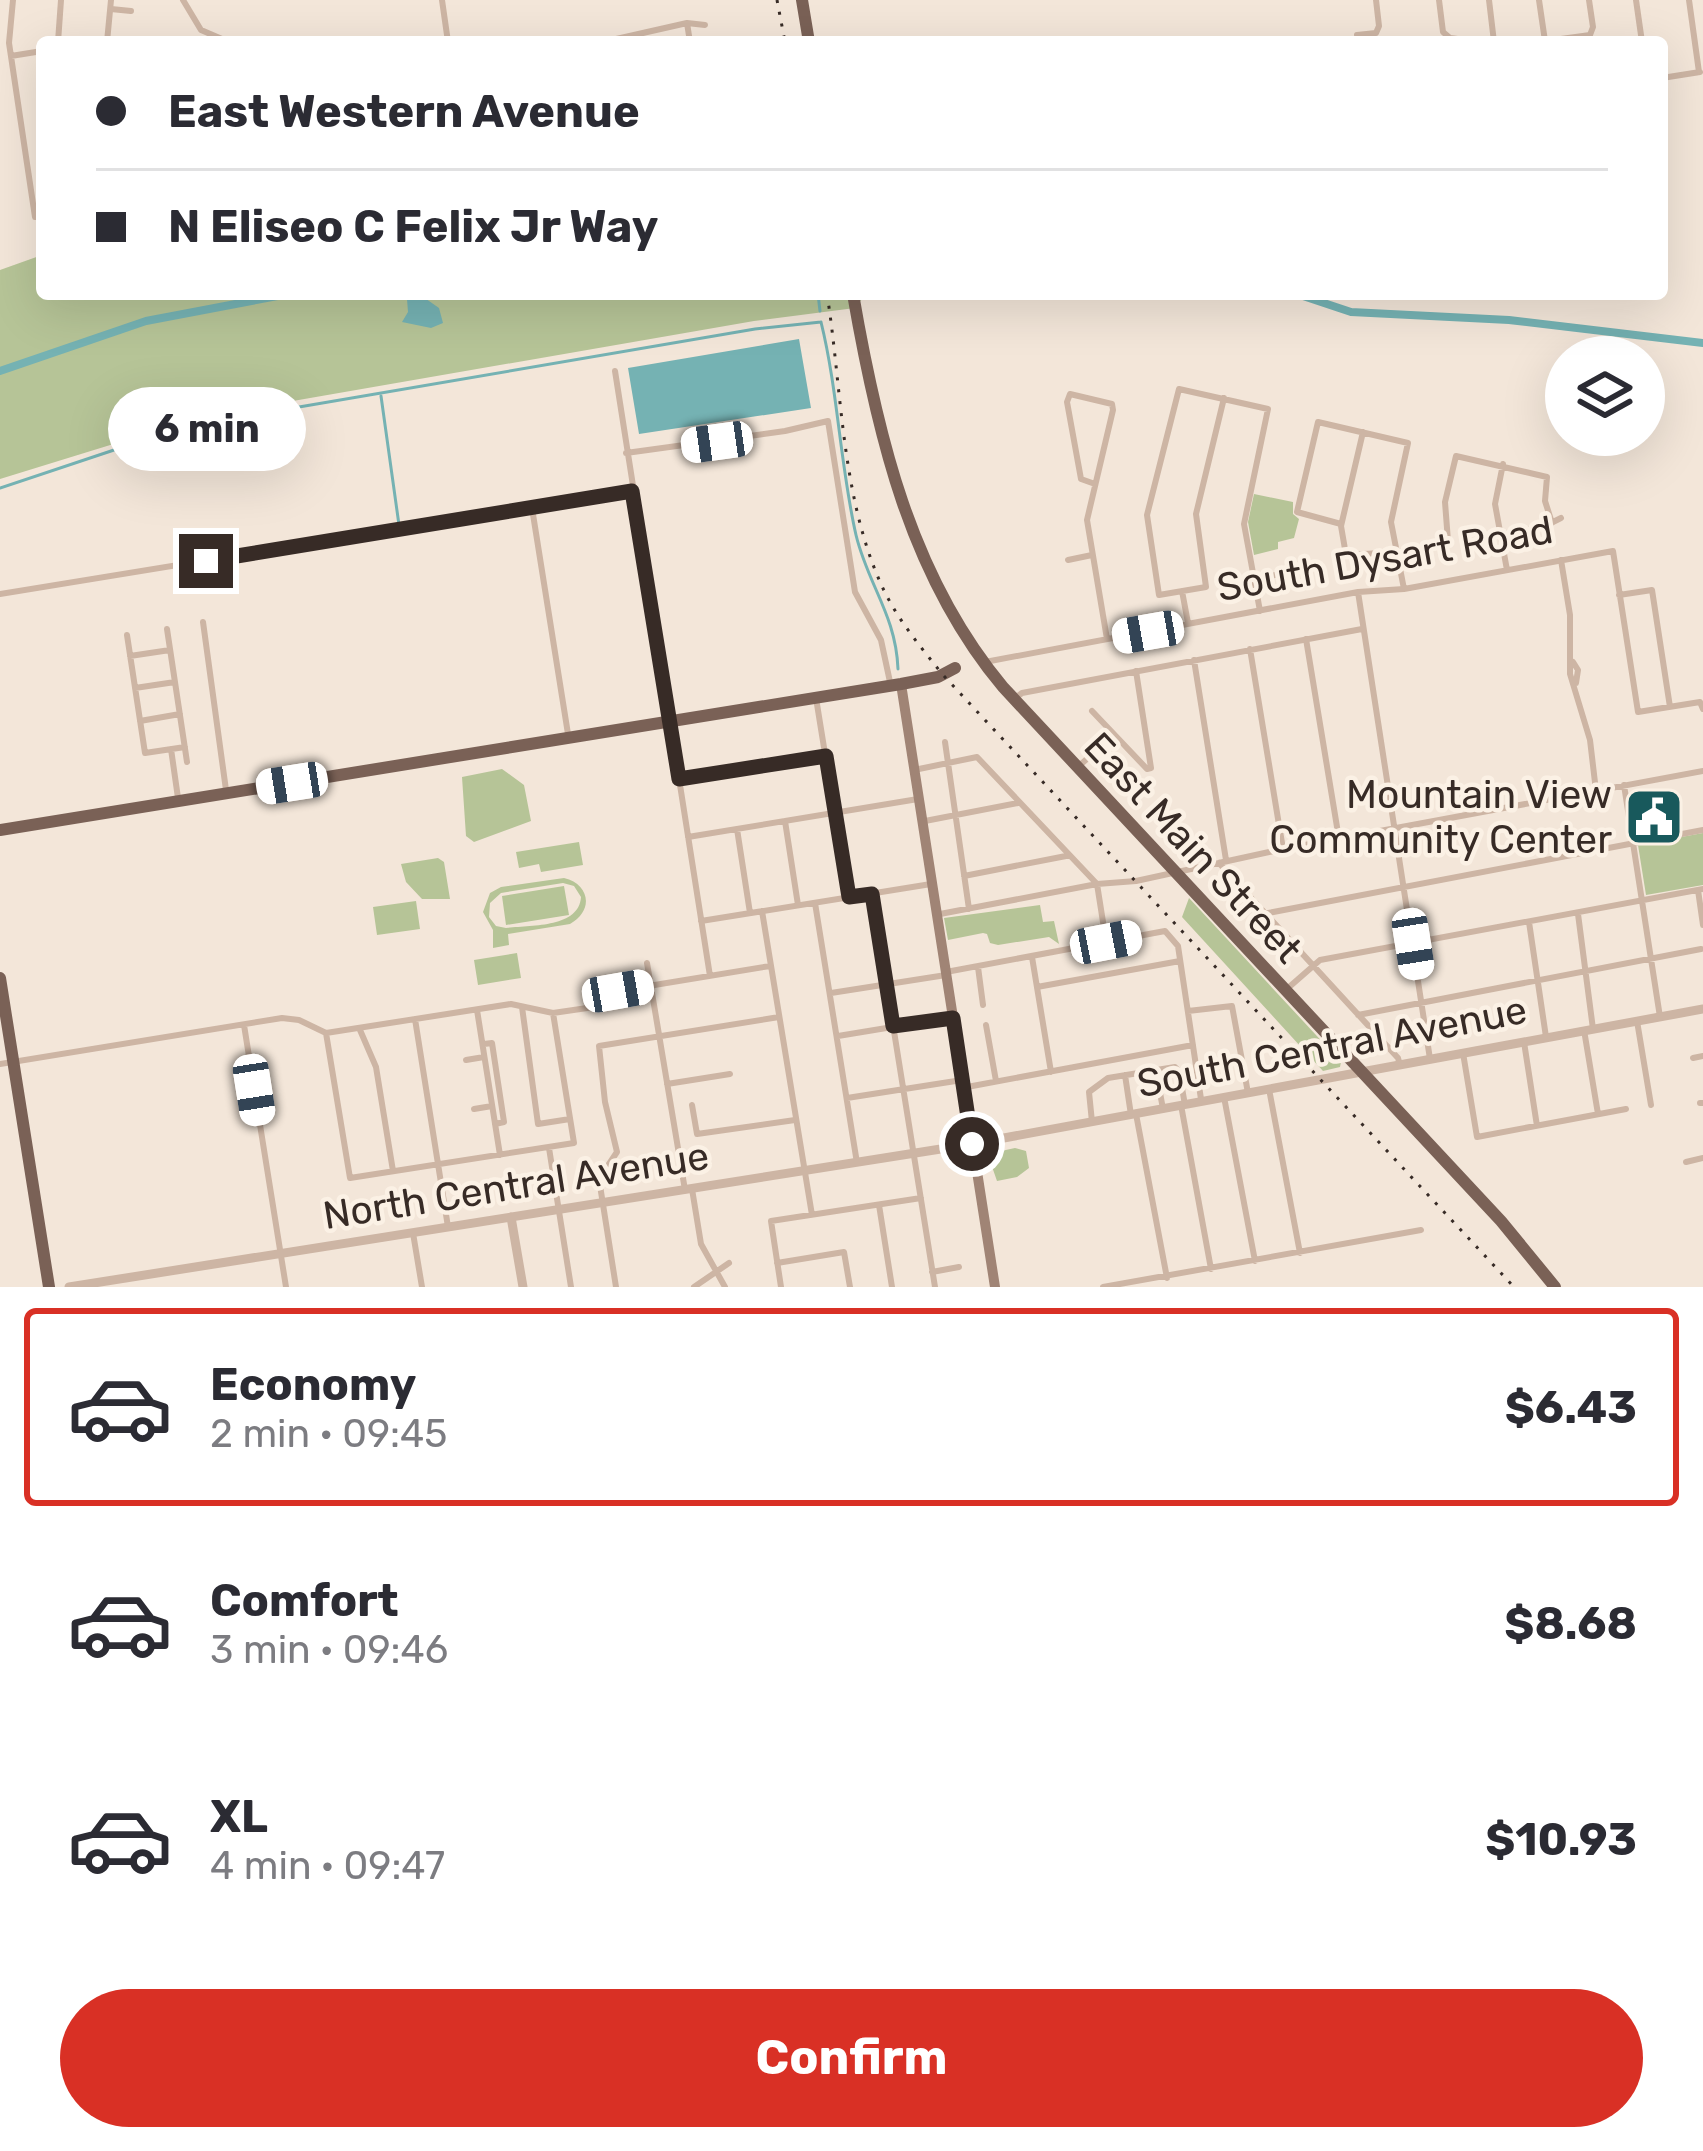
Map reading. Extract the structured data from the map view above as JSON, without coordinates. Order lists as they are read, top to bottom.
{
  "streets": {
    "main road": ["South Dysart Road", "East Main Street"],
    "street": ["South Central Avenue", "North Central Avenue"]
  },
  "crossings": [
    ["South Dysart Road", "East Main Street"],
    ["East Main Street", "South Central Avenue"],
    ["South Central Avenue", "North Central Avenue"]
  ],
  "places": {
    "public building": ["Mountain View Community Center"]
  },
  "page": {
    "banner": ["East Western Avenue", "N Eliseo C Felix Jr Way"],
    "bubble": "6 min",
    "list": [
      {
        "name": "Economy",
        "note": "2 min · 09:45",
        "value": "$6.43"
      },
      {
        "name": "Comfort",
        "note": "3 min · 09:46",
        "value": "$8.68"
      },
      {
        "name": "XL",
        "note": "4 min · 09:47",
        "value": "$10.93"
      }
    ],
    "buttons": "Confirm"
  }
}
